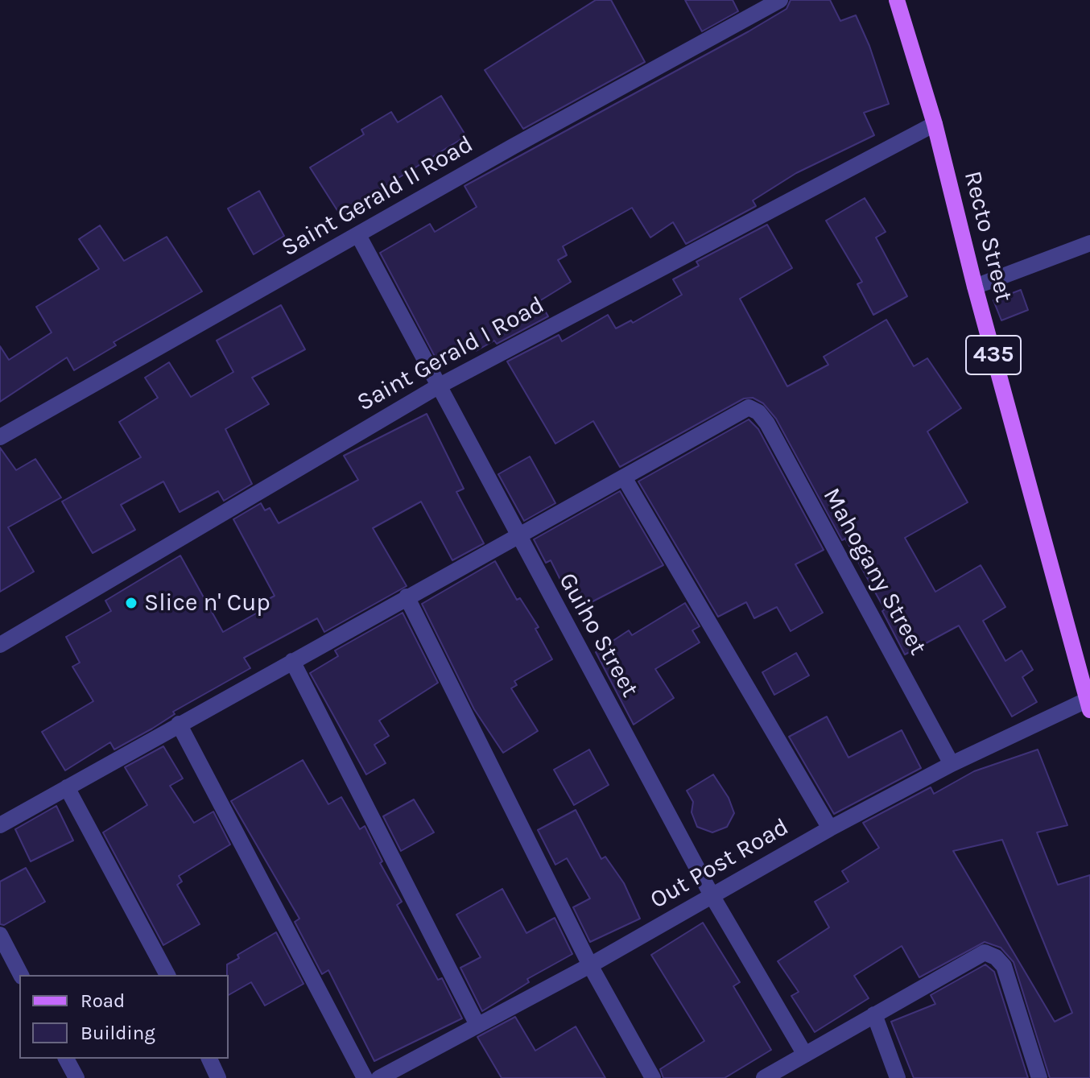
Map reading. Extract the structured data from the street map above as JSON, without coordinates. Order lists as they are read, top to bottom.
{
  "streets": {
    "main road": ["Recto Street", "435"],
    "street": [
      "Saint Gerald II Road",
      "Saint Gerald I Road",
      "Mahogany Street",
      "Guiho Street",
      "Out Post Road"
    ]
  },
  "crossings": [
    ["Saint Gerald II Road", "Guiho Street"],
    ["Recto Street", "Saint Gerald I Road"],
    ["Recto Street", "Out Post Road"],
    ["Saint Gerald I Road", "Guiho Street"],
    ["Mahogany Street", "Out Post Road"],
    ["Guiho Street", "Out Post Road"]
  ],
  "places": ["Slice n' Cup"],
  "legend": ["Road", "Building"]
}
